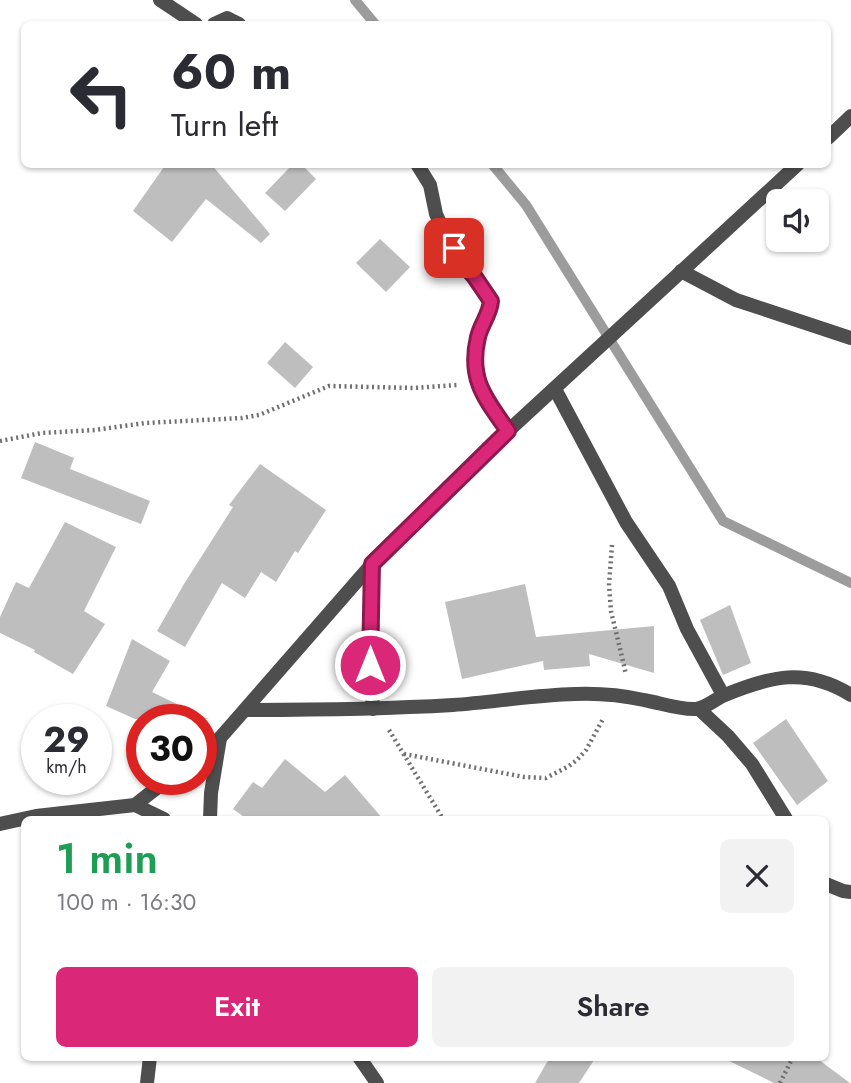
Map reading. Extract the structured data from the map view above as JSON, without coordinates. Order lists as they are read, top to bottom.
{
  "page": {
    "turn": ["60 m", "Turn left"],
    "speed": "29 km/h",
    "limit": "30",
    "heading": ["1 min", "100 m · 16:30"],
    "buttons": ["Exit", "Share"]
  }
}
